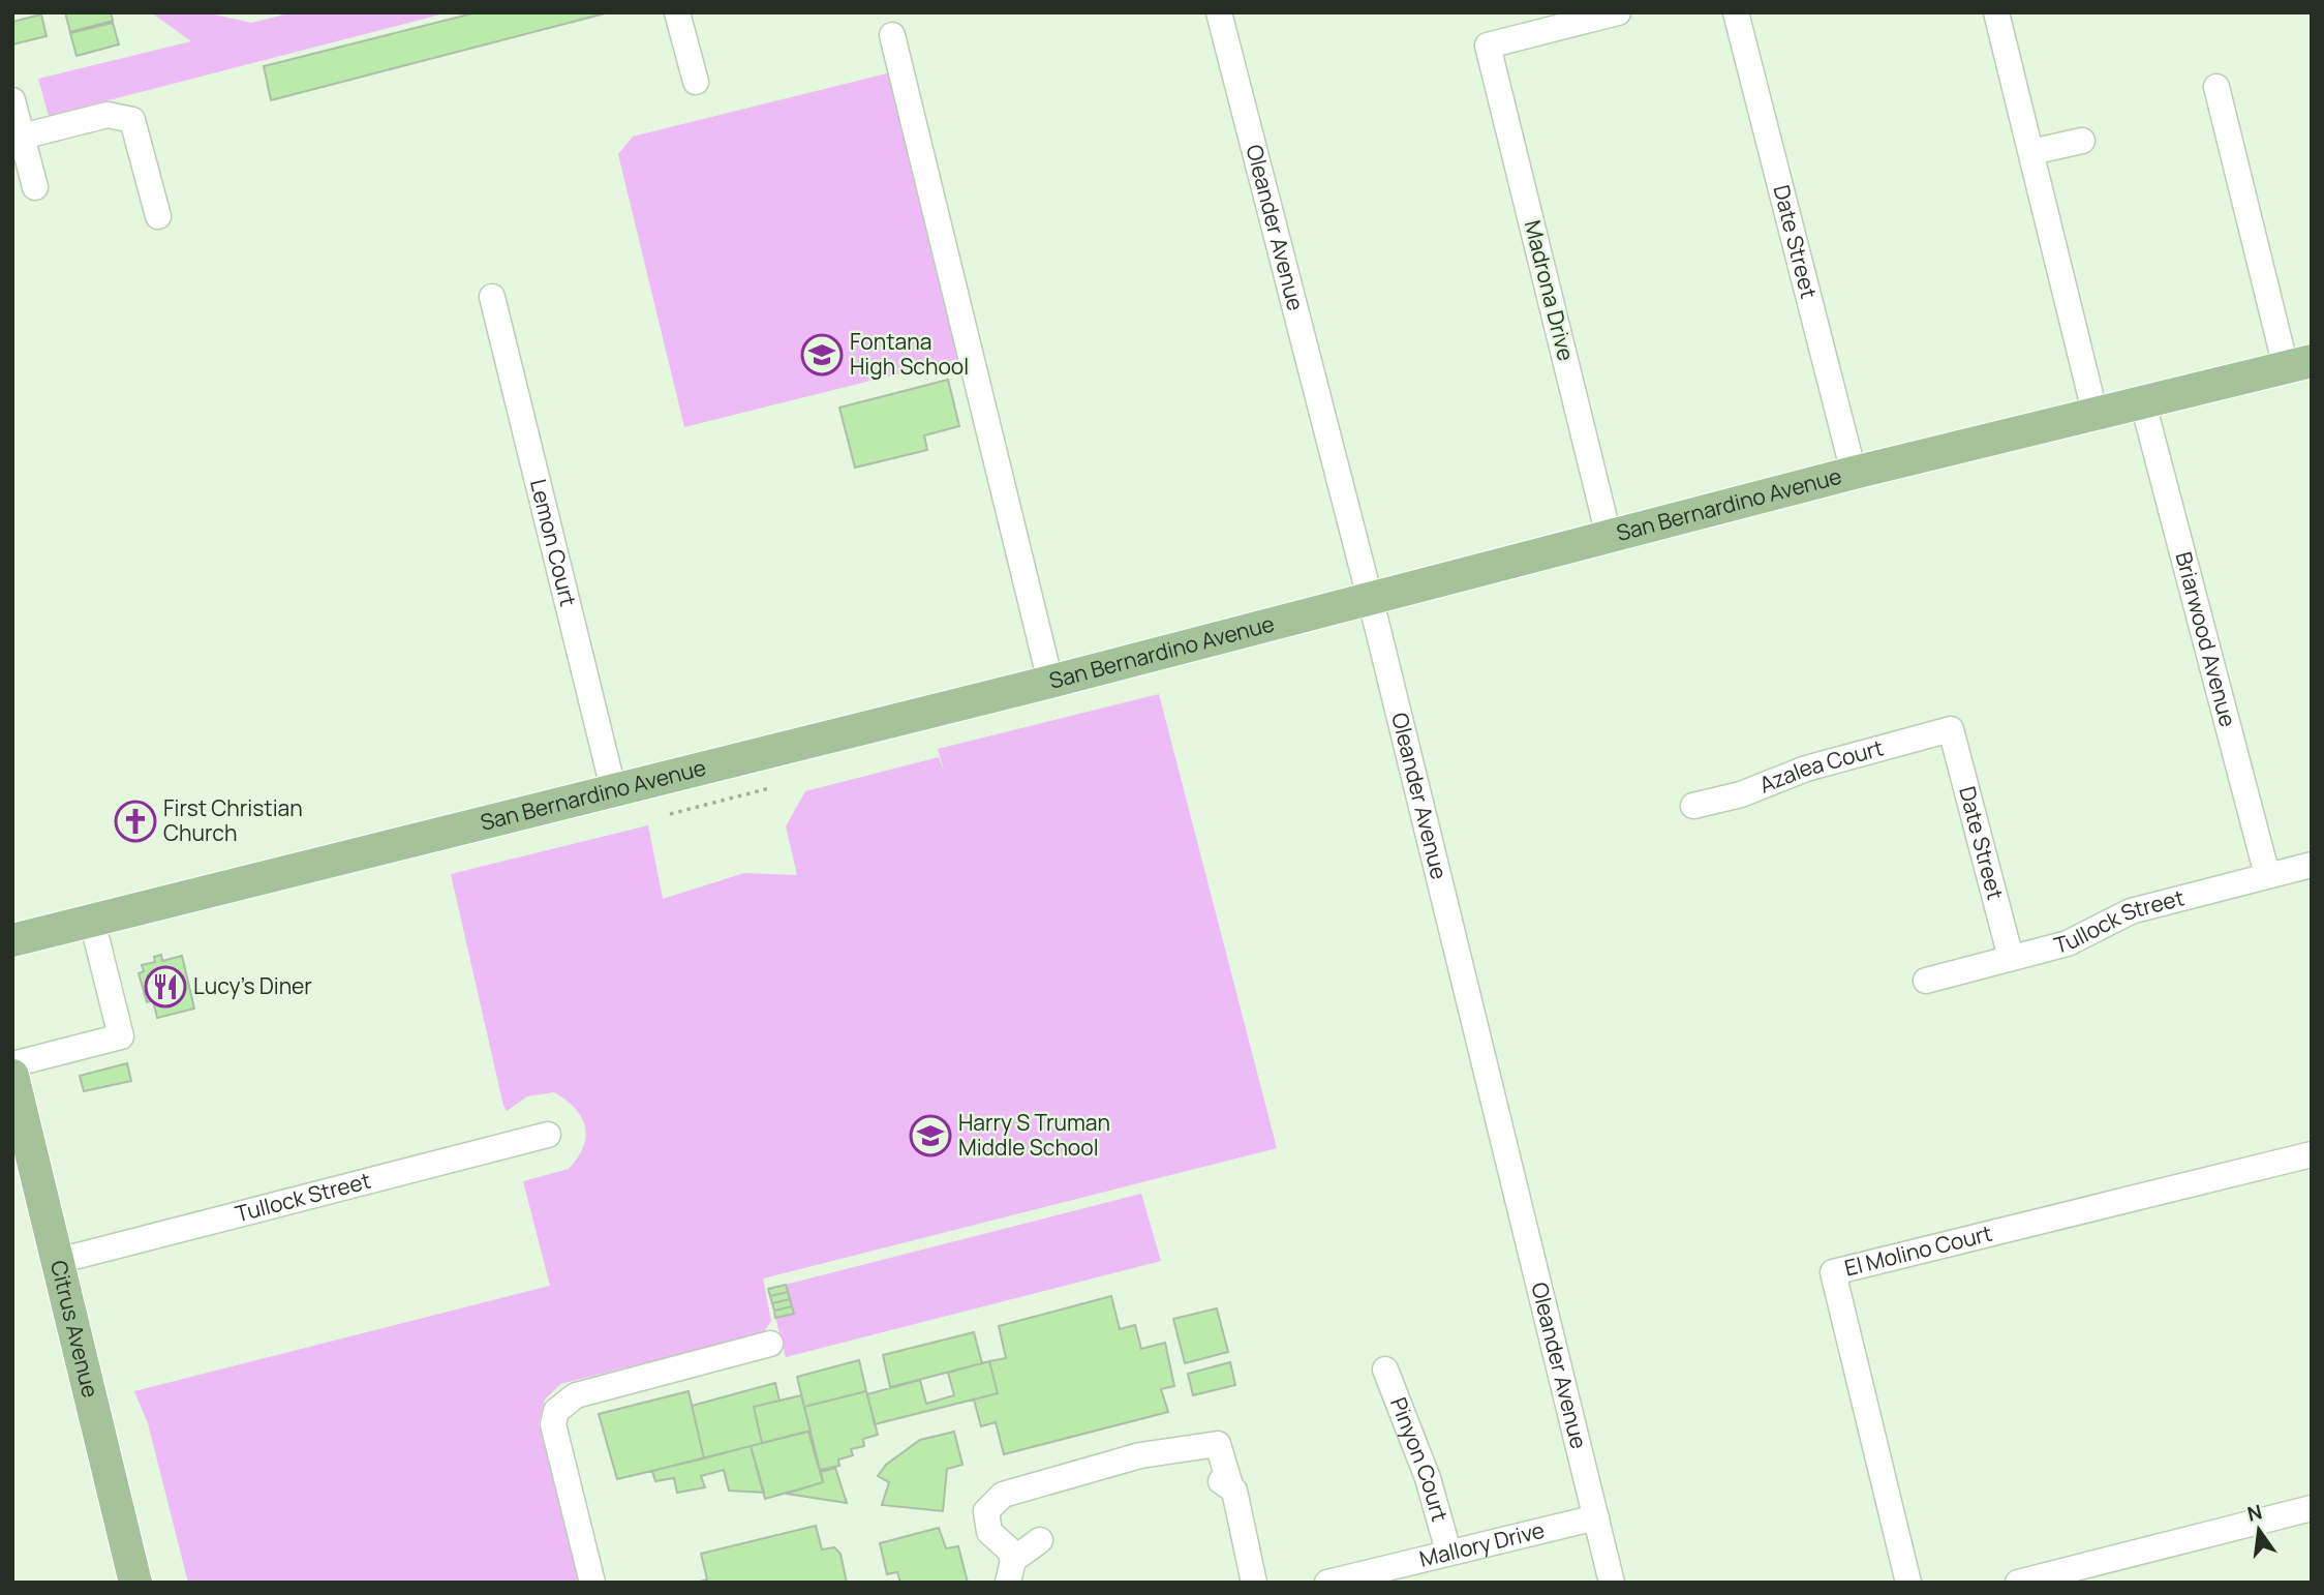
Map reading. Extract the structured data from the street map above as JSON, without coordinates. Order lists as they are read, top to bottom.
{
  "streets": {
    "main road": ["San Bernardino Avenue", "Citrus Avenue"],
    "street": [
      "Oleander Avenue",
      "Date Street",
      "Madrona Drive",
      "Lemon Court",
      "Briarwood Avenue",
      "Azalea Court",
      "Tullock Street",
      "El Molino Court",
      "Pinyon Court",
      "Mallory Drive"
    ]
  },
  "crossings": [
    ["Oleander Avenue", "San Bernardino Avenue"],
    ["Oleander Avenue", "Mallory Drive"],
    ["Date Street", "San Bernardino Avenue"],
    ["Date Street", "Azalea Court"],
    ["Date Street", "Tullock Street"],
    ["Madrona Drive", "San Bernardino Avenue"],
    ["San Bernardino Avenue", "Lemon Court"],
    ["San Bernardino Avenue", "Briarwood Avenue"],
    ["Briarwood Avenue", "Tullock Street"],
    ["Tullock Street", "Citrus Avenue"],
    ["Pinyon Court", "Mallory Drive"]
  ],
  "places": {
    "school or university": ["Fontana High School", "Harry S Truman Middle School"],
    "church": ["First Christian Church"],
    "restaurant": ["Lucy's Diner"]
  },
  "north": "top"
}
